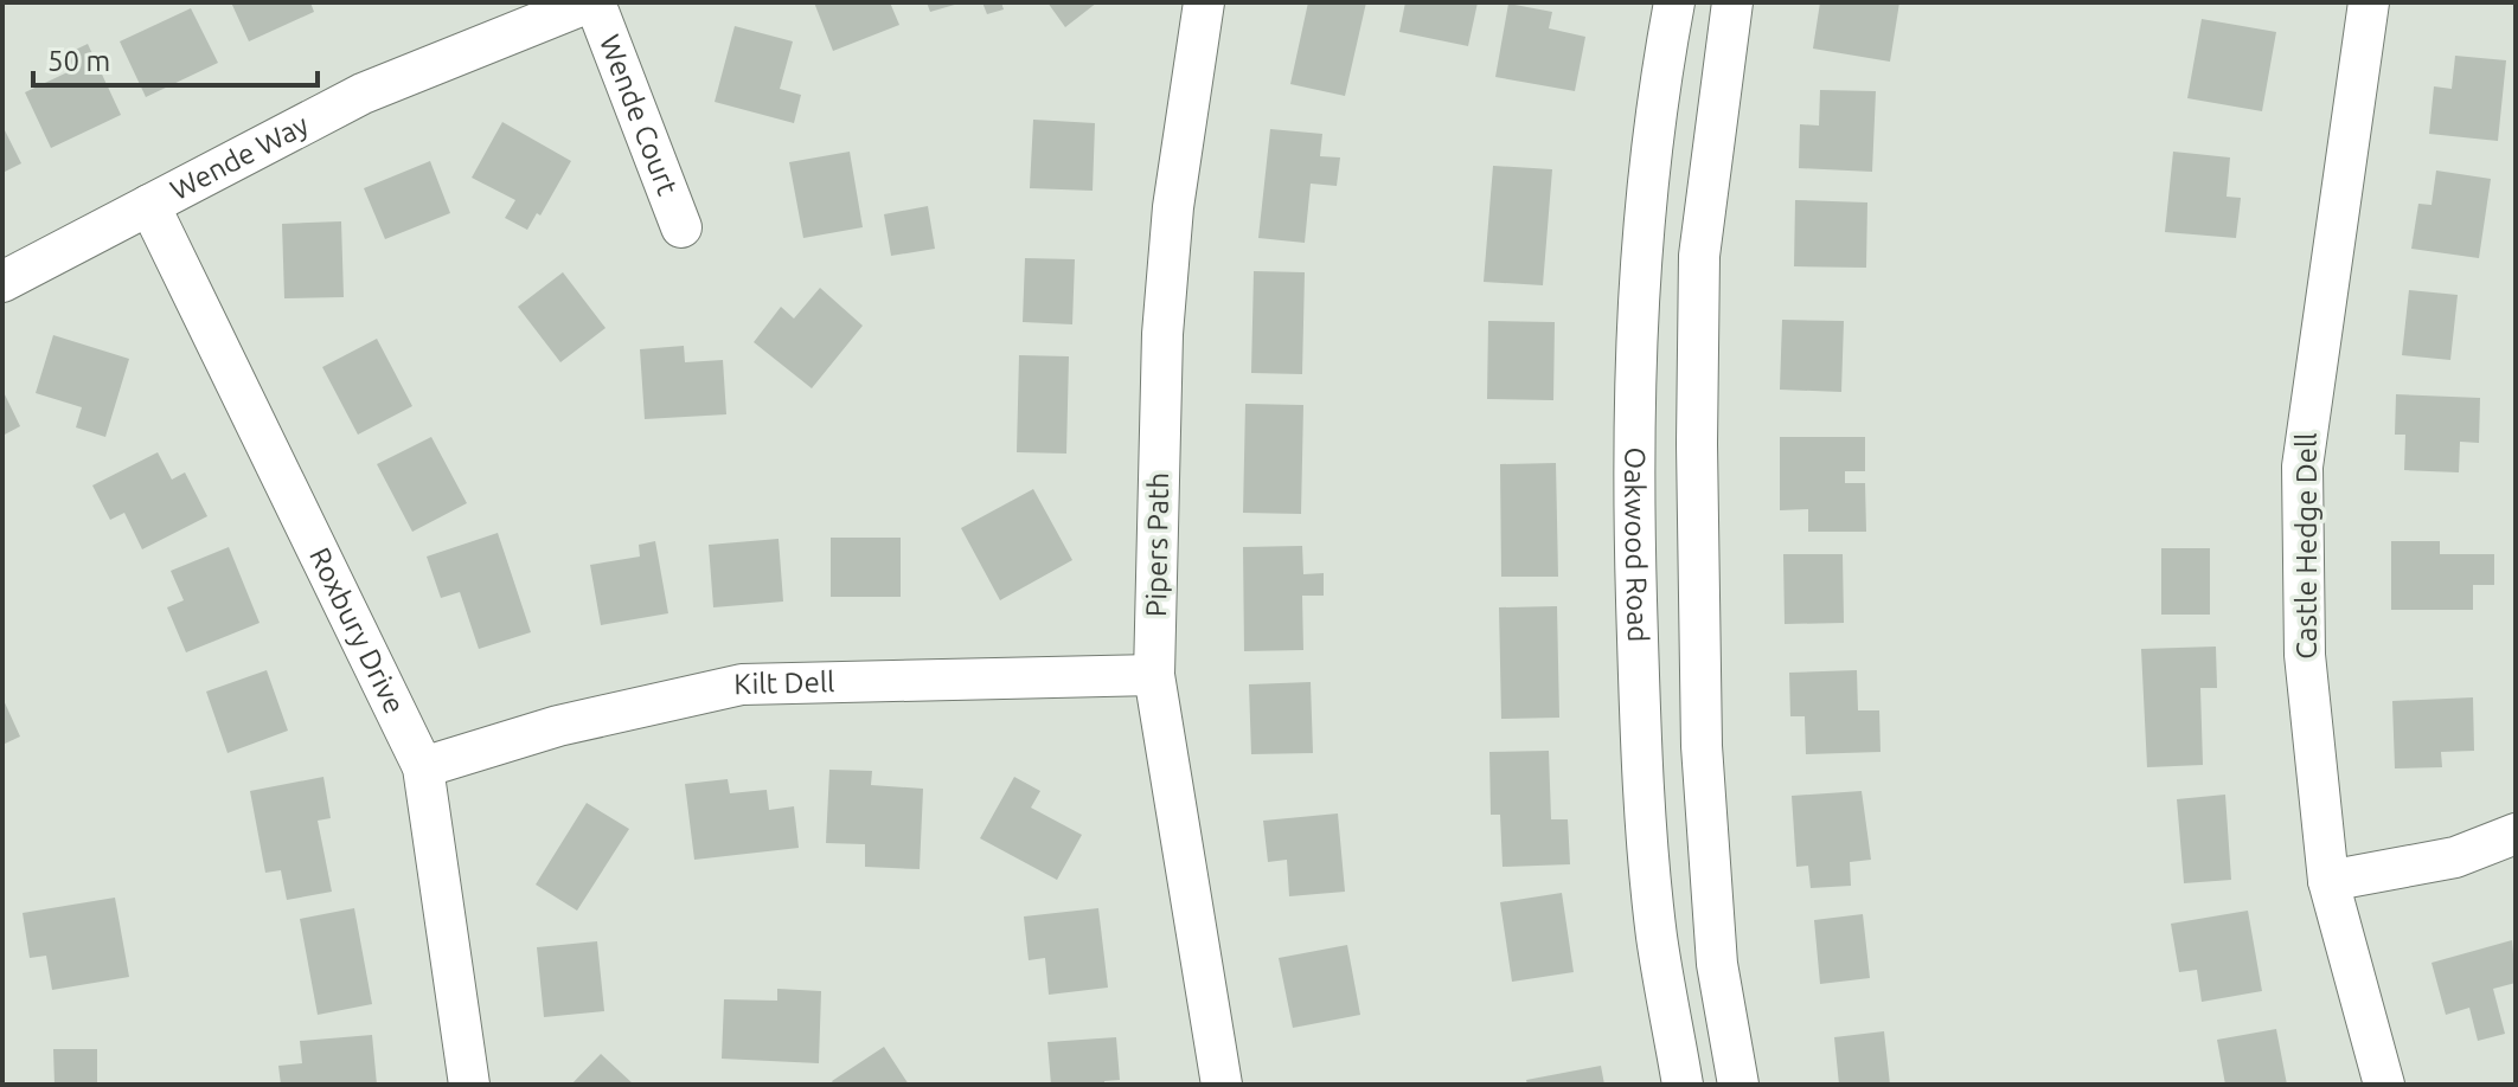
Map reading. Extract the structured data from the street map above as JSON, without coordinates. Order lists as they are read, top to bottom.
{
  "streets": {
    "street": [
      "Wende Court",
      "Wende Way",
      "Oakwood Road",
      "Pipers Path",
      "Castle Hedge Dell",
      "Roxbury Drive",
      "Kilt Dell"
    ]
  },
  "crossings": [
    ["Wende Court", "Wende Way"],
    ["Wende Way", "Roxbury Drive"],
    ["Pipers Path", "Kilt Dell"],
    ["Roxbury Drive", "Kilt Dell"]
  ],
  "scale_bar": "50 m"
}
